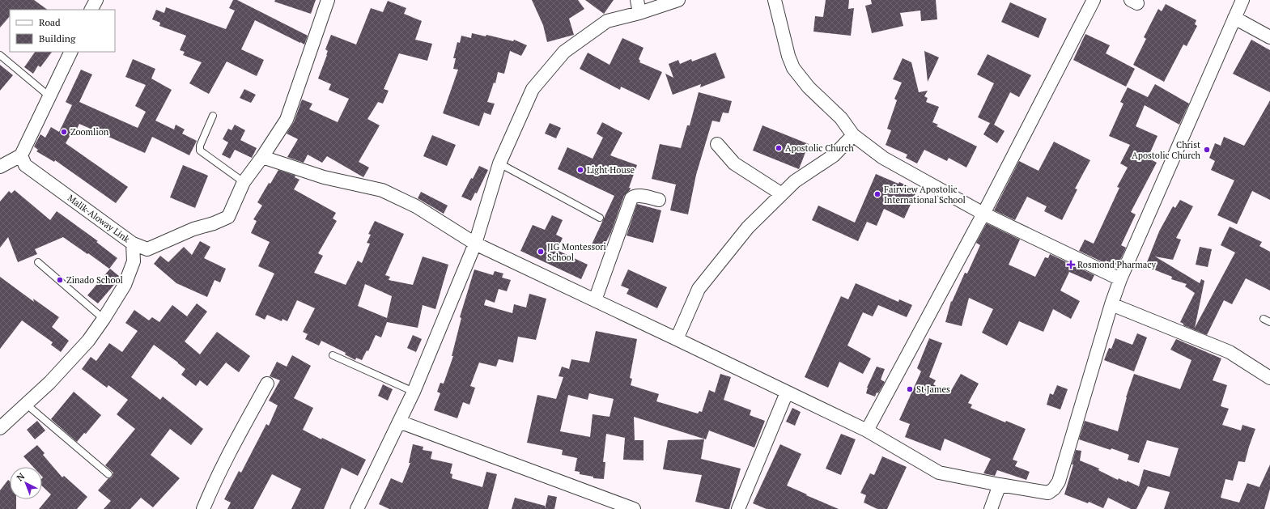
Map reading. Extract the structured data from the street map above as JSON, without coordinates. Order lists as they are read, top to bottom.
{
  "streets": {
    "street": ["Malik-Aloway Link"]
  },
  "places": {
    "other": [
      "Zoomlion",
      "Apostolic Church",
      "Christ Apostolic Church",
      "Light House",
      "Fairview Apostolic International School",
      "JIG Montessori School",
      "Zinado School",
      "St James"
    ],
    "health": ["Rosmond Pharmacy"]
  },
  "legend": ["Road", "Building"],
  "north": "top left"
}
